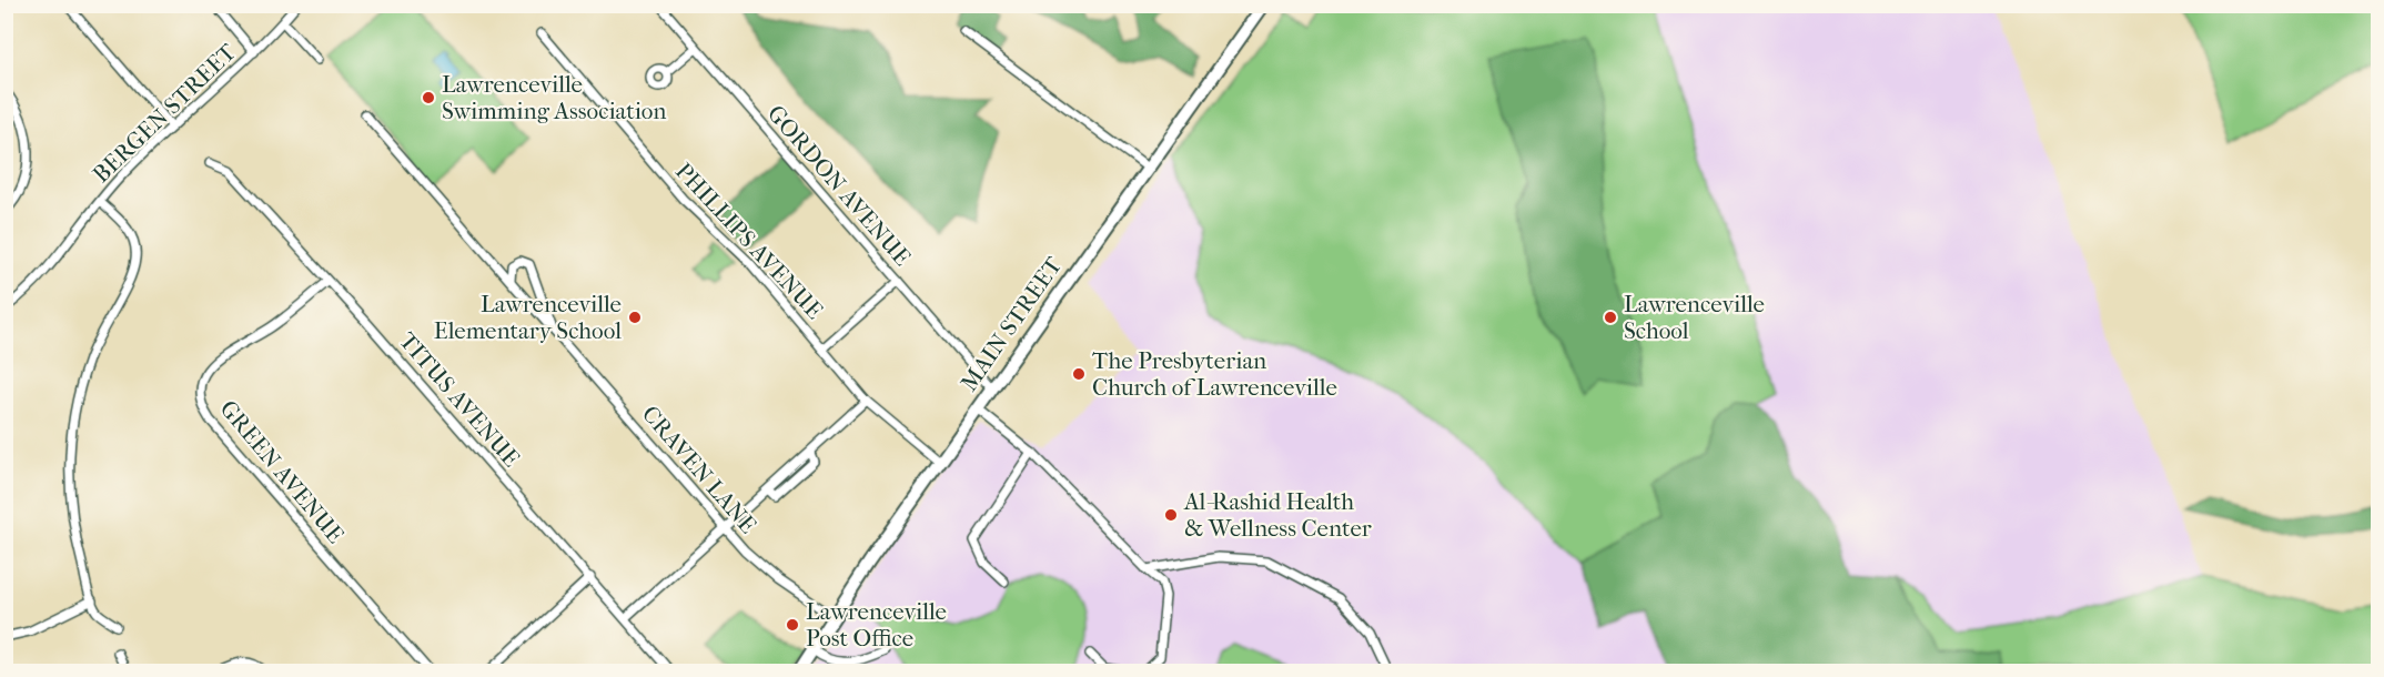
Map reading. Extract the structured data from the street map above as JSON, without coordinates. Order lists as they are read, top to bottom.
{
  "streets": {
    "highway": ["MAIN STREET"],
    "street": [
      "BERGEN STREET",
      "GORDON AVENUE",
      "PHILLIPS AVENUE",
      "TITUS AVENUE",
      "CRAVEN LANE",
      "GREEN AVENUE"
    ]
  },
  "crossings": [
    ["GORDON AVENUE", "MAIN STREET"],
    ["PHILLIPS AVENUE", "MAIN STREET"],
    ["MAIN STREET", "CRAVEN LANE"],
    ["TITUS AVENUE", "GREEN AVENUE"]
  ],
  "places": [
    "Lawrenceville Swimming Association",
    "Lawrenceville Elementary School",
    "Lawrenceville School",
    "The Presbyterian Church of Lawrenceville",
    "Al-Rashid Health & Wellness Center",
    "Lawrenceville Post Office"
  ]
}
